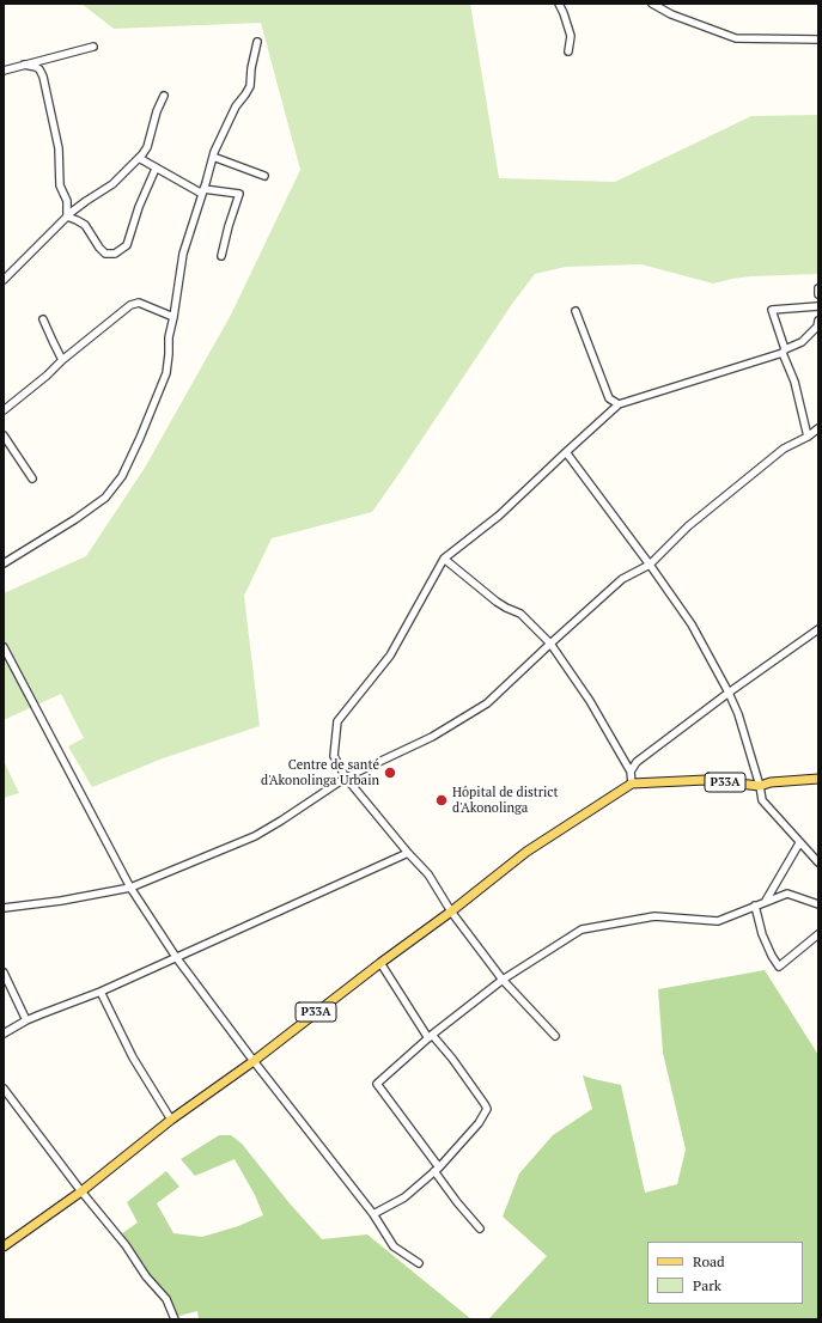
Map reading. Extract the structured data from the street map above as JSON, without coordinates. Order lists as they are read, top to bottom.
{
  "streets": {
    "main road": ["P33A"]
  },
  "places": ["Centre de santé d'Akonolinga Urbain", "Hôpital de district d'Akonolinga"],
  "legend": ["Road", "Park"]
}
